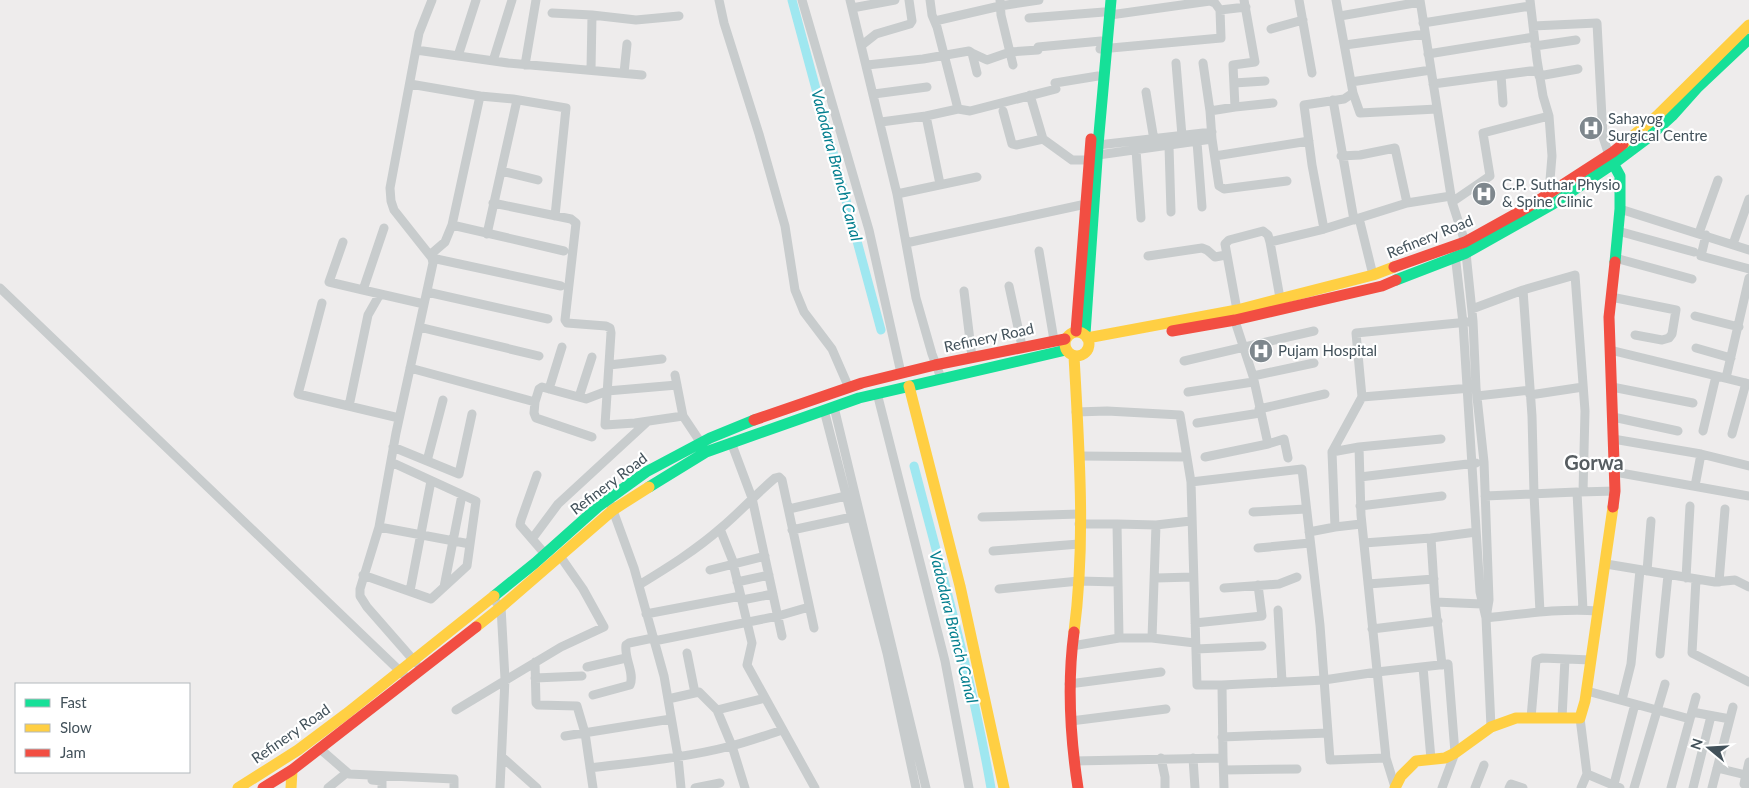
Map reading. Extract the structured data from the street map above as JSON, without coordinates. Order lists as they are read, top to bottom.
{
  "streets": {
    "main road": ["Refinery Road"]
  },
  "districts": ["Gorwa"],
  "water": ["Vadodara Branch Canal"],
  "places": {
    "hospital": ["Sahayog Surgical Centre", "C.P. Suthar Physio & Spine Clinic", "Pujam Hospital"]
  },
  "legend": ["Fast", "Slow", "Jam"],
  "north": "left"
}
